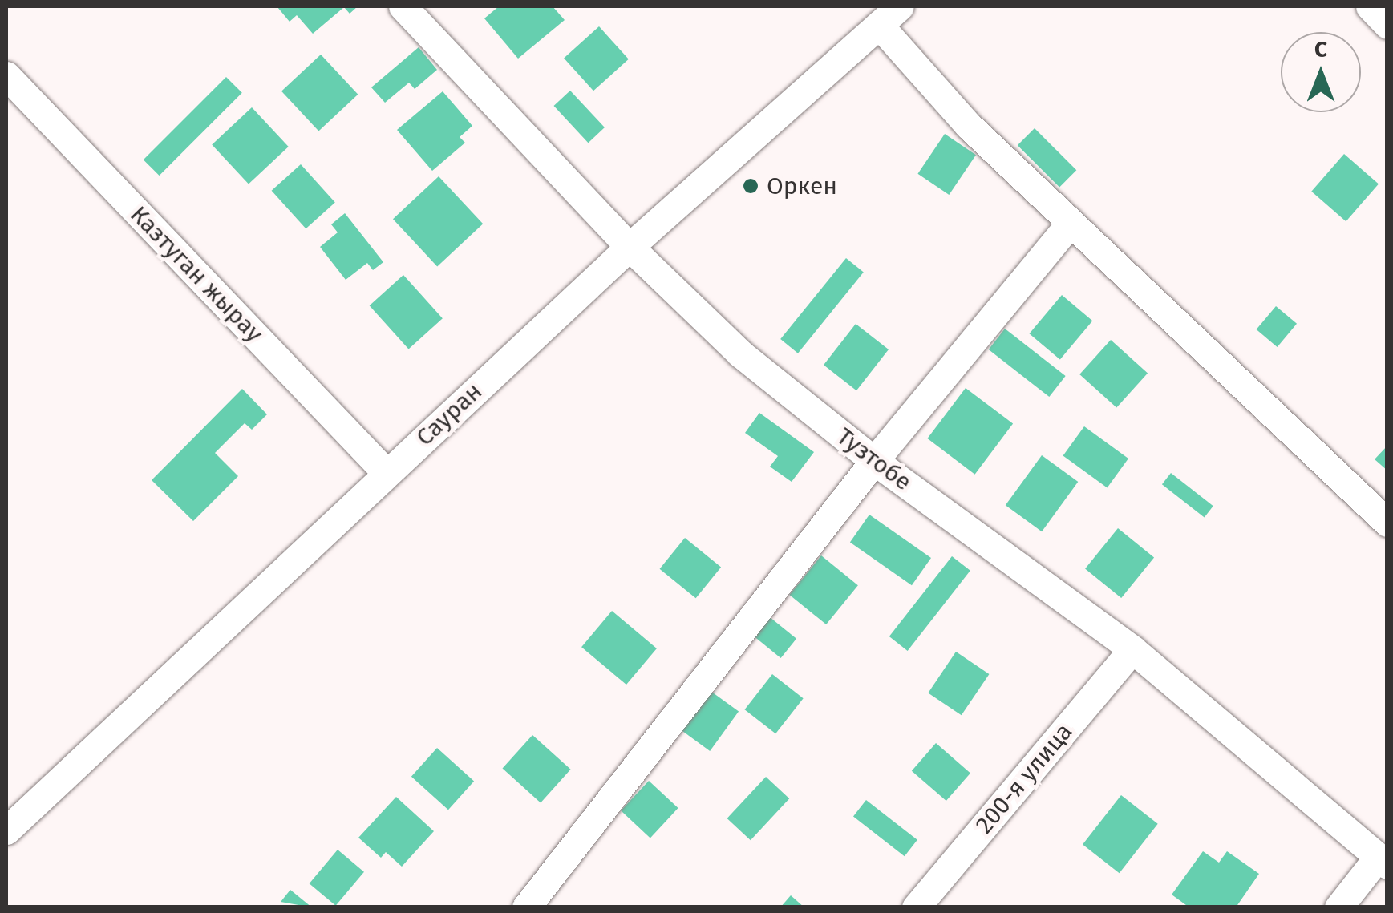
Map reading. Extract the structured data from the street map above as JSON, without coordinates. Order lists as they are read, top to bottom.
{
  "streets": {
    "street": [
      "Казтуган жырау",
      "Сауран",
      "Тузтобе",
      "200-я улица"
    ]
  },
  "crossings": [
    ["Казтуган жырау", "Сауран"],
    ["Сауран", "Тузтобе"],
    ["Тузтобе", "200-я улица"]
  ],
  "places": ["Оркен"],
  "north": "top"
}
